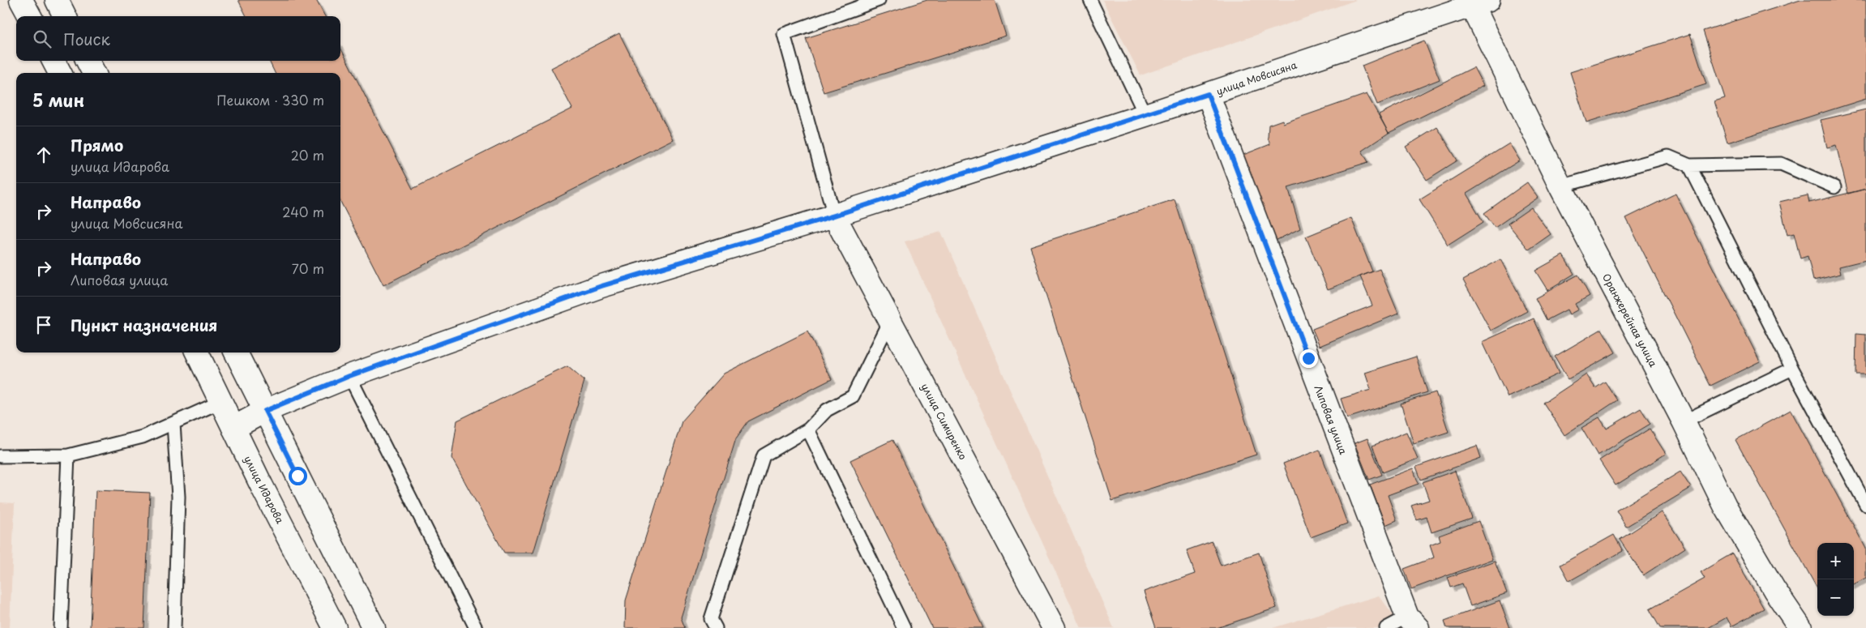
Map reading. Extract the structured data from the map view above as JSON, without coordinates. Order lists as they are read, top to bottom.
{
  "streets": {
    "street": [
      "улица Мовсисяна",
      "Оранжерейная улица",
      "Липовая улица",
      "улица Симиренко",
      "улица Идарова"
    ]
  },
  "crossings": [
    ["улица Мовсисяна", "Оранжерейная улица"],
    ["улица Мовсисяна", "Липовая улица"],
    ["улица Мовсисяна", "улица Симиренко"],
    ["улица Мовсисяна", "улица Идарова"]
  ],
  "page": {
    "search": "Поиск",
    "heading": ["5 мин", "Пешком · 330 m"],
    "list": [
      ["Прямо", "улица Идарова", "20 m"],
      ["Направо", "улица Мовсисяна", "240 m"],
      ["Направо", "Липовая улица", "70 m"],
      "Пункт назначения"
    ],
    "map_buttons": ["+", "−"]
  }
}
